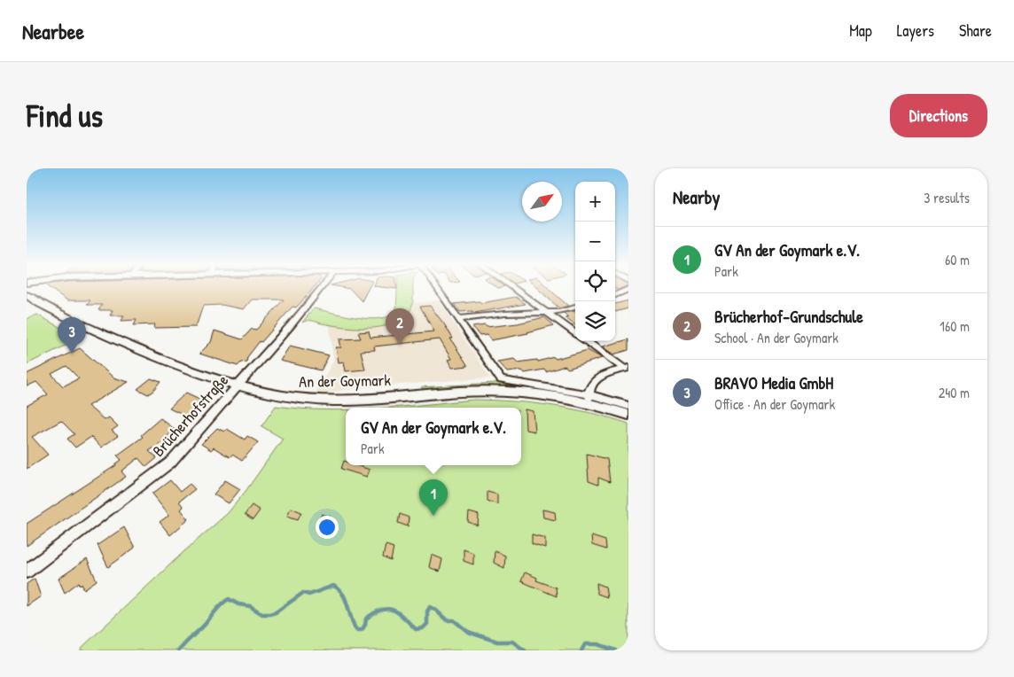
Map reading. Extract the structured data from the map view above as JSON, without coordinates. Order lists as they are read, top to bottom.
{
  "streets": {
    "main road": ["An der Goymark"],
    "street": ["Brücherhofstraße"]
  },
  "crossings": [
    ["An der Goymark", "Brücherhofstraße"]
  ],
  "north": "top right",
  "page": {
    "header": "Nearbee",
    "nav": ["Map", "Layers", "Share"],
    "buttons": "Directions",
    "title": "Find us",
    "heading": ["Nearby", "3 results"],
    "map_buttons": ["+", "−"],
    "list": [
      {
        "mark": "1",
        "name": "GV An der Goymark e.V.",
        "note": "Park",
        "value": "60 m"
      },
      {
        "mark": "2",
        "name": "Brücherhof-Grundschule",
        "note": "School · An der Goymark",
        "value": "160 m"
      },
      {
        "mark": "3",
        "name": "BRAVO Media GmbH",
        "note": "Office · An der Goymark",
        "value": "240 m"
      }
    ],
    "pins": ["2", "3", "1"],
    "popup": ["GV An der Goymark e.V.", "Park"]
  }
}
